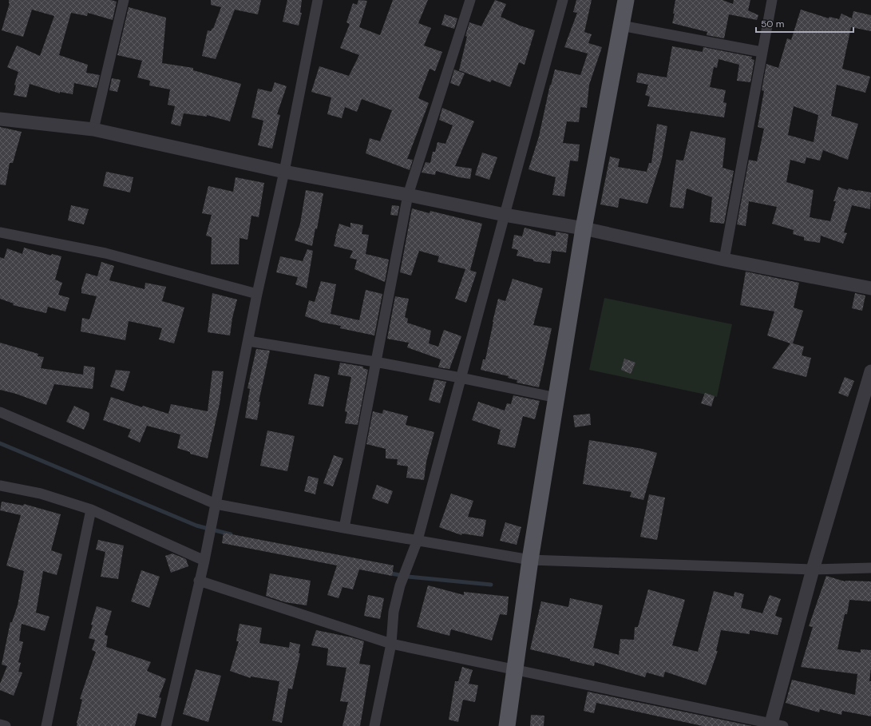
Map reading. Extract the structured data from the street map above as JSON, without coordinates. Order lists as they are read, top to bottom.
{
  "scale_bar": "50 m"
}
